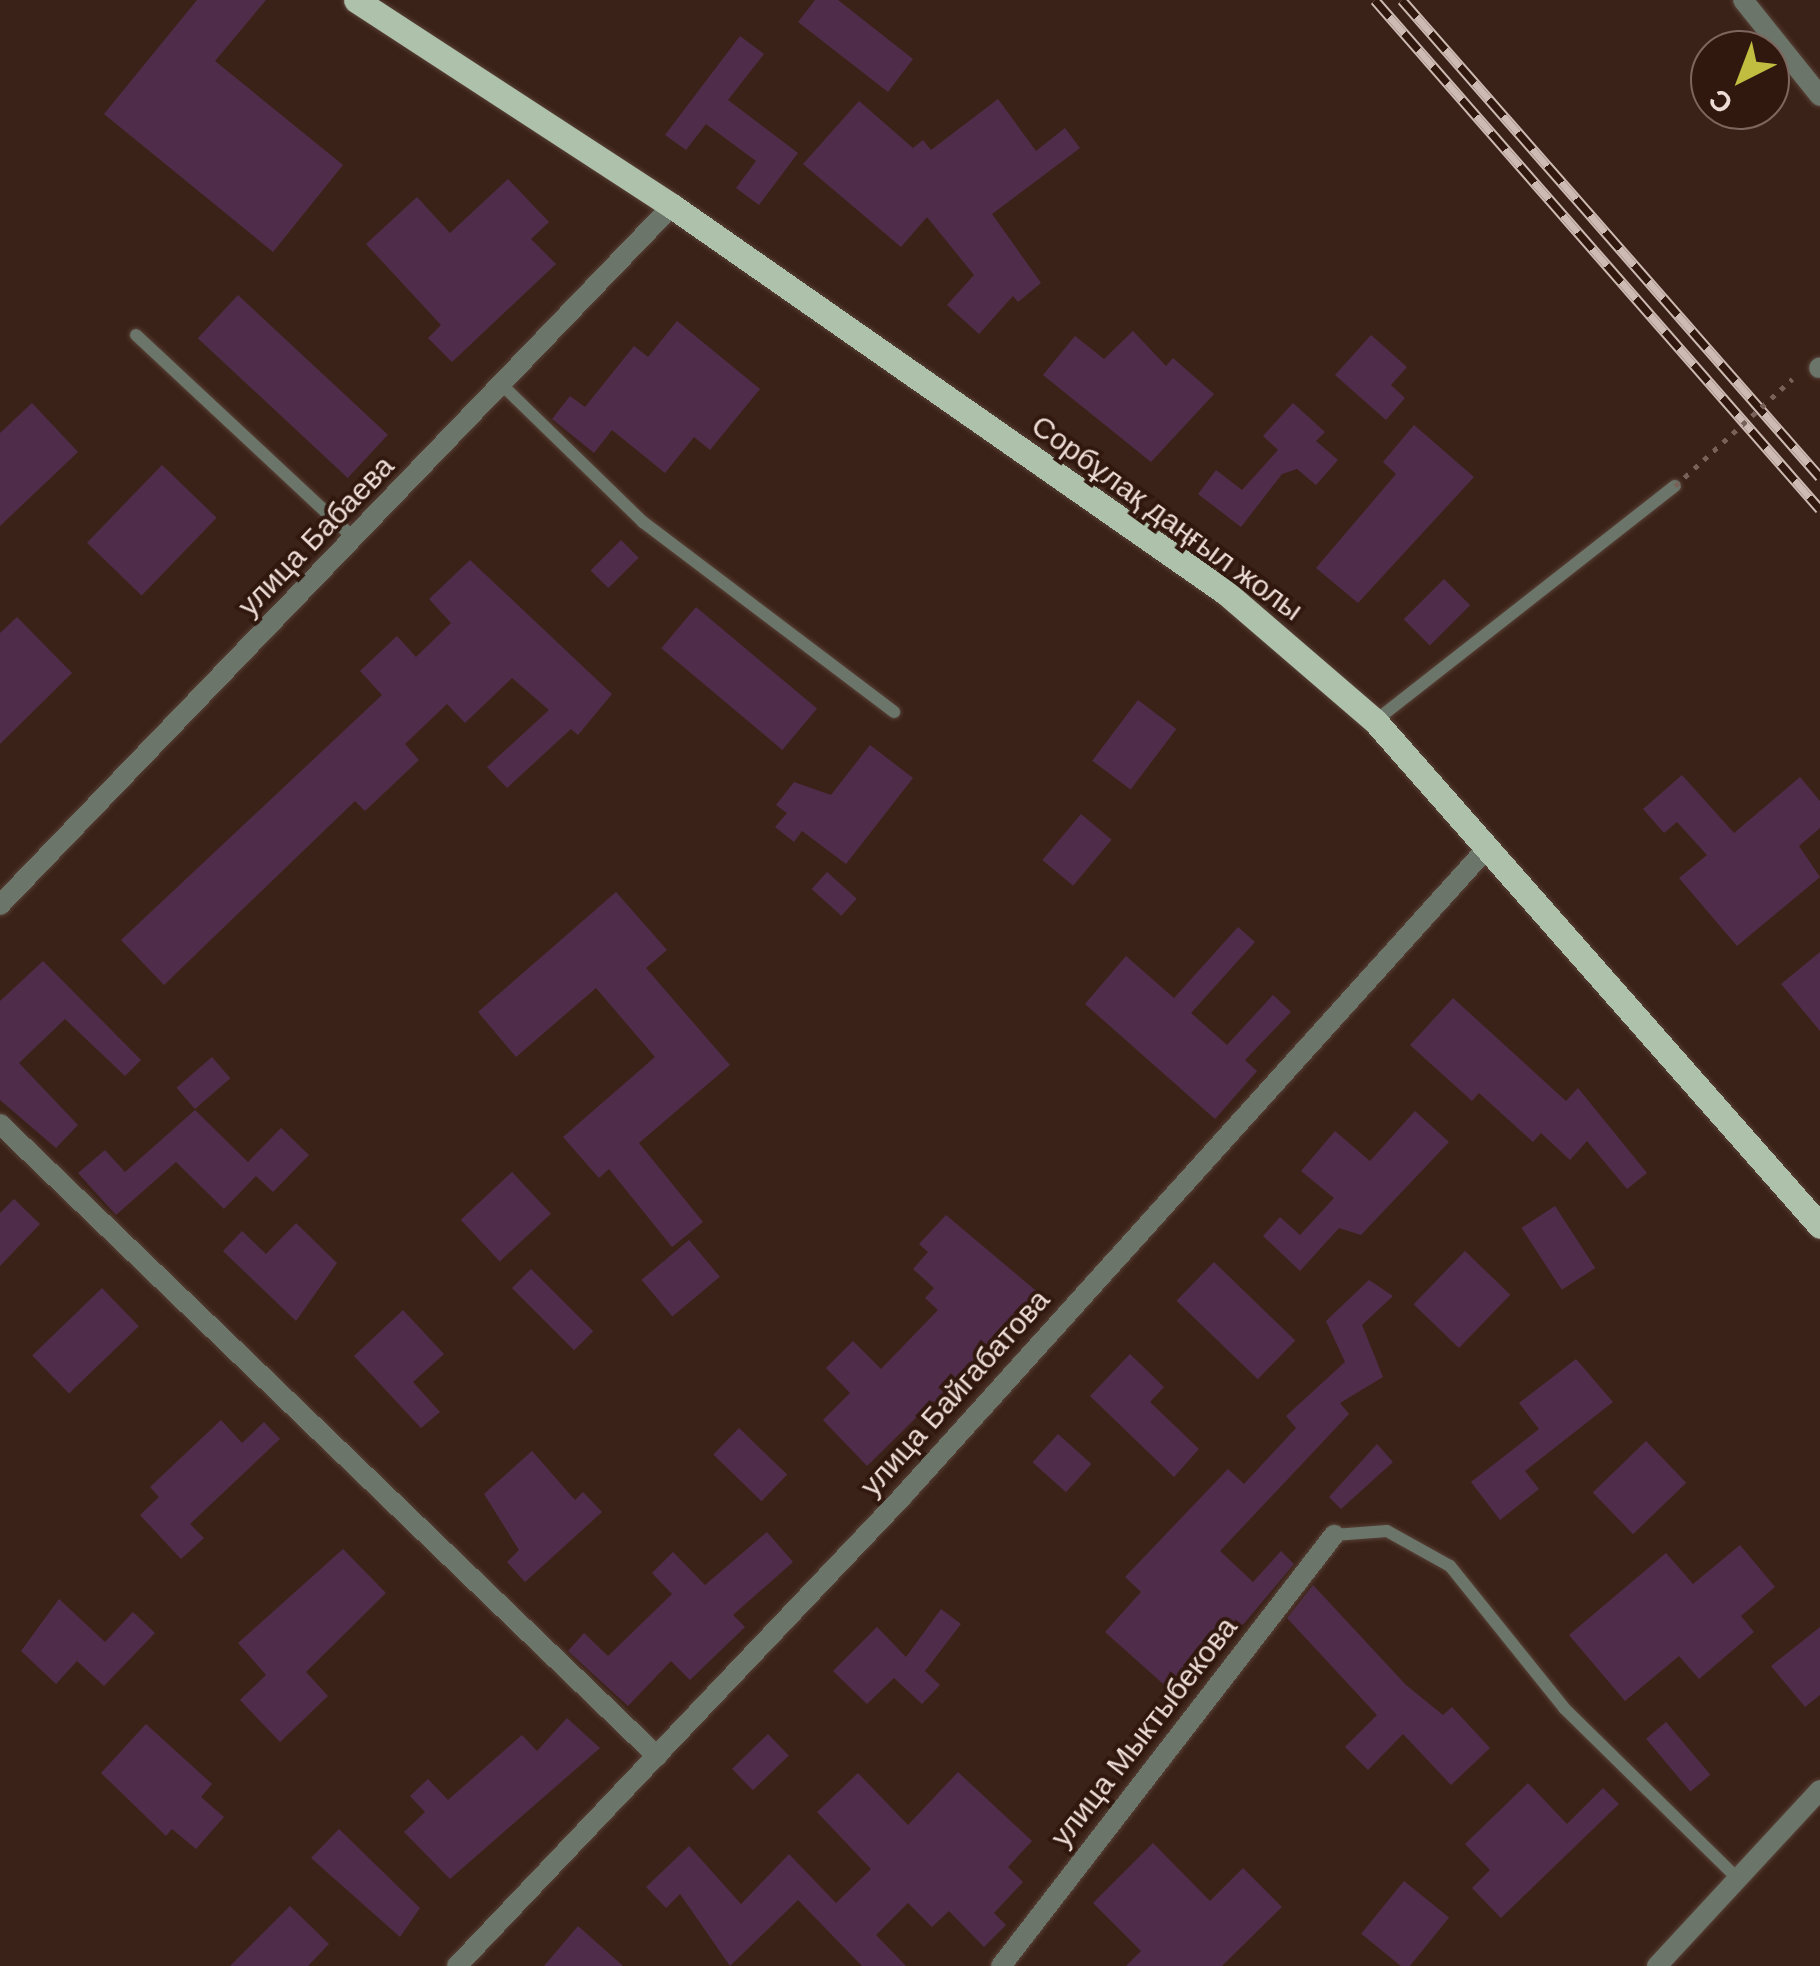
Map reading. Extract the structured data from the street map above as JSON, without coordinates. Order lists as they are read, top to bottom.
{
  "streets": {
    "main road": ["Сорбұлақ даңғыл жолы"],
    "street": ["улица Бабаева", "улица Байгабатова", "улица Мыктыбекова"]
  },
  "crossings": [
    ["Сорбұлақ даңғыл жолы", "улица Бабаева"],
    ["Сорбұлақ даңғыл жолы", "улица Байгабатова"]
  ],
  "north": "bottom left"
}
